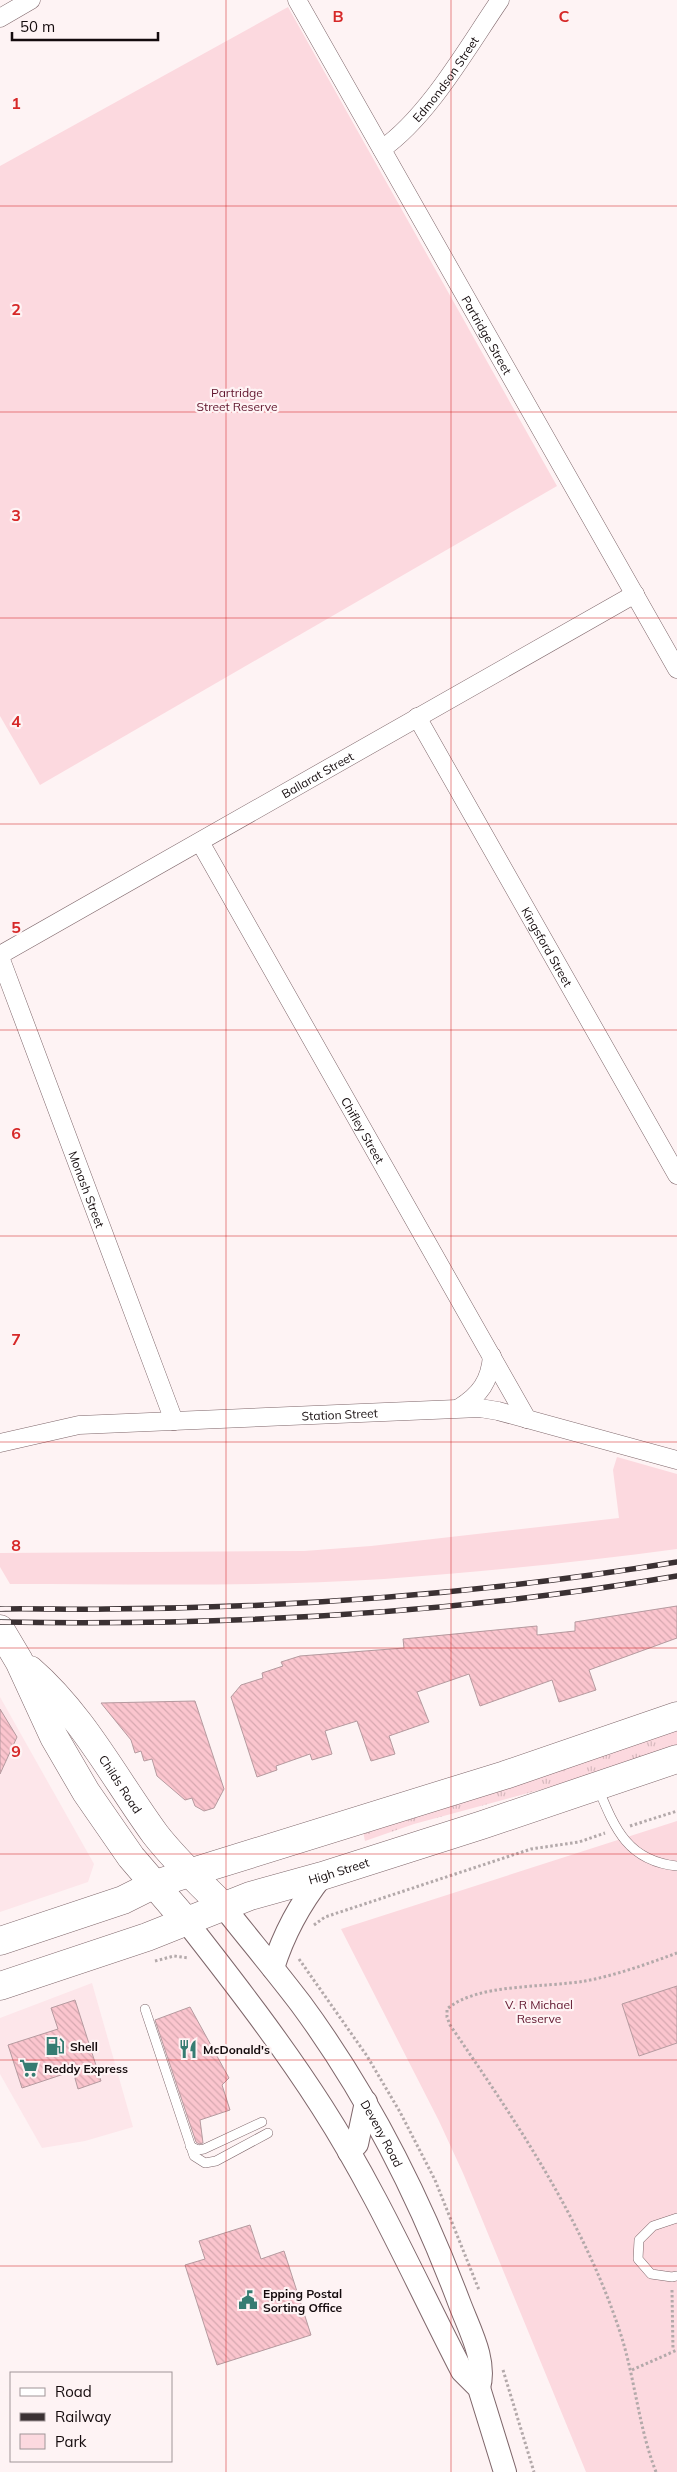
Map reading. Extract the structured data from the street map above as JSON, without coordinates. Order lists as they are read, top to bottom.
{
  "streets": {
    "main road": ["Childs Road", "High Street"],
    "street": [
      "Edmondson Street",
      "Partridge Street",
      "Ballarat Street",
      "Kingsford Street",
      "Chifley Street",
      "Monash Street",
      "Station Street",
      "Deveny Road"
    ]
  },
  "crossings": [
    ["Edmondson Street", "Partridge Street"],
    ["Partridge Street", "Ballarat Street"],
    ["Ballarat Street", "Kingsford Street"],
    ["Ballarat Street", "Chifley Street"],
    ["Ballarat Street", "Monash Street"],
    ["Chifley Street", "Station Street"],
    ["Monash Street", "Station Street"],
    ["Childs Road", "High Street"],
    ["Childs Road", "Deveny Road"],
    ["High Street", "Deveny Road"]
  ],
  "parks": ["Partridge Street Reserve", "V. R Michael Reserve"],
  "places": {
    "fuel station": ["Shell"],
    "restaurant": ["McDonald's"],
    "supermarket": ["Reddy Express"],
    "public building": ["Epping Postal Sorting Office"]
  },
  "legend": ["Road", "Railway", "Park"],
  "scale_bar": "50 m",
  "grid": {
    "columns": ["B", "C"],
    "rows": [
      "1",
      "2",
      "3",
      "4",
      "5",
      "6",
      "7",
      "8",
      "9"
    ]
  }
}
